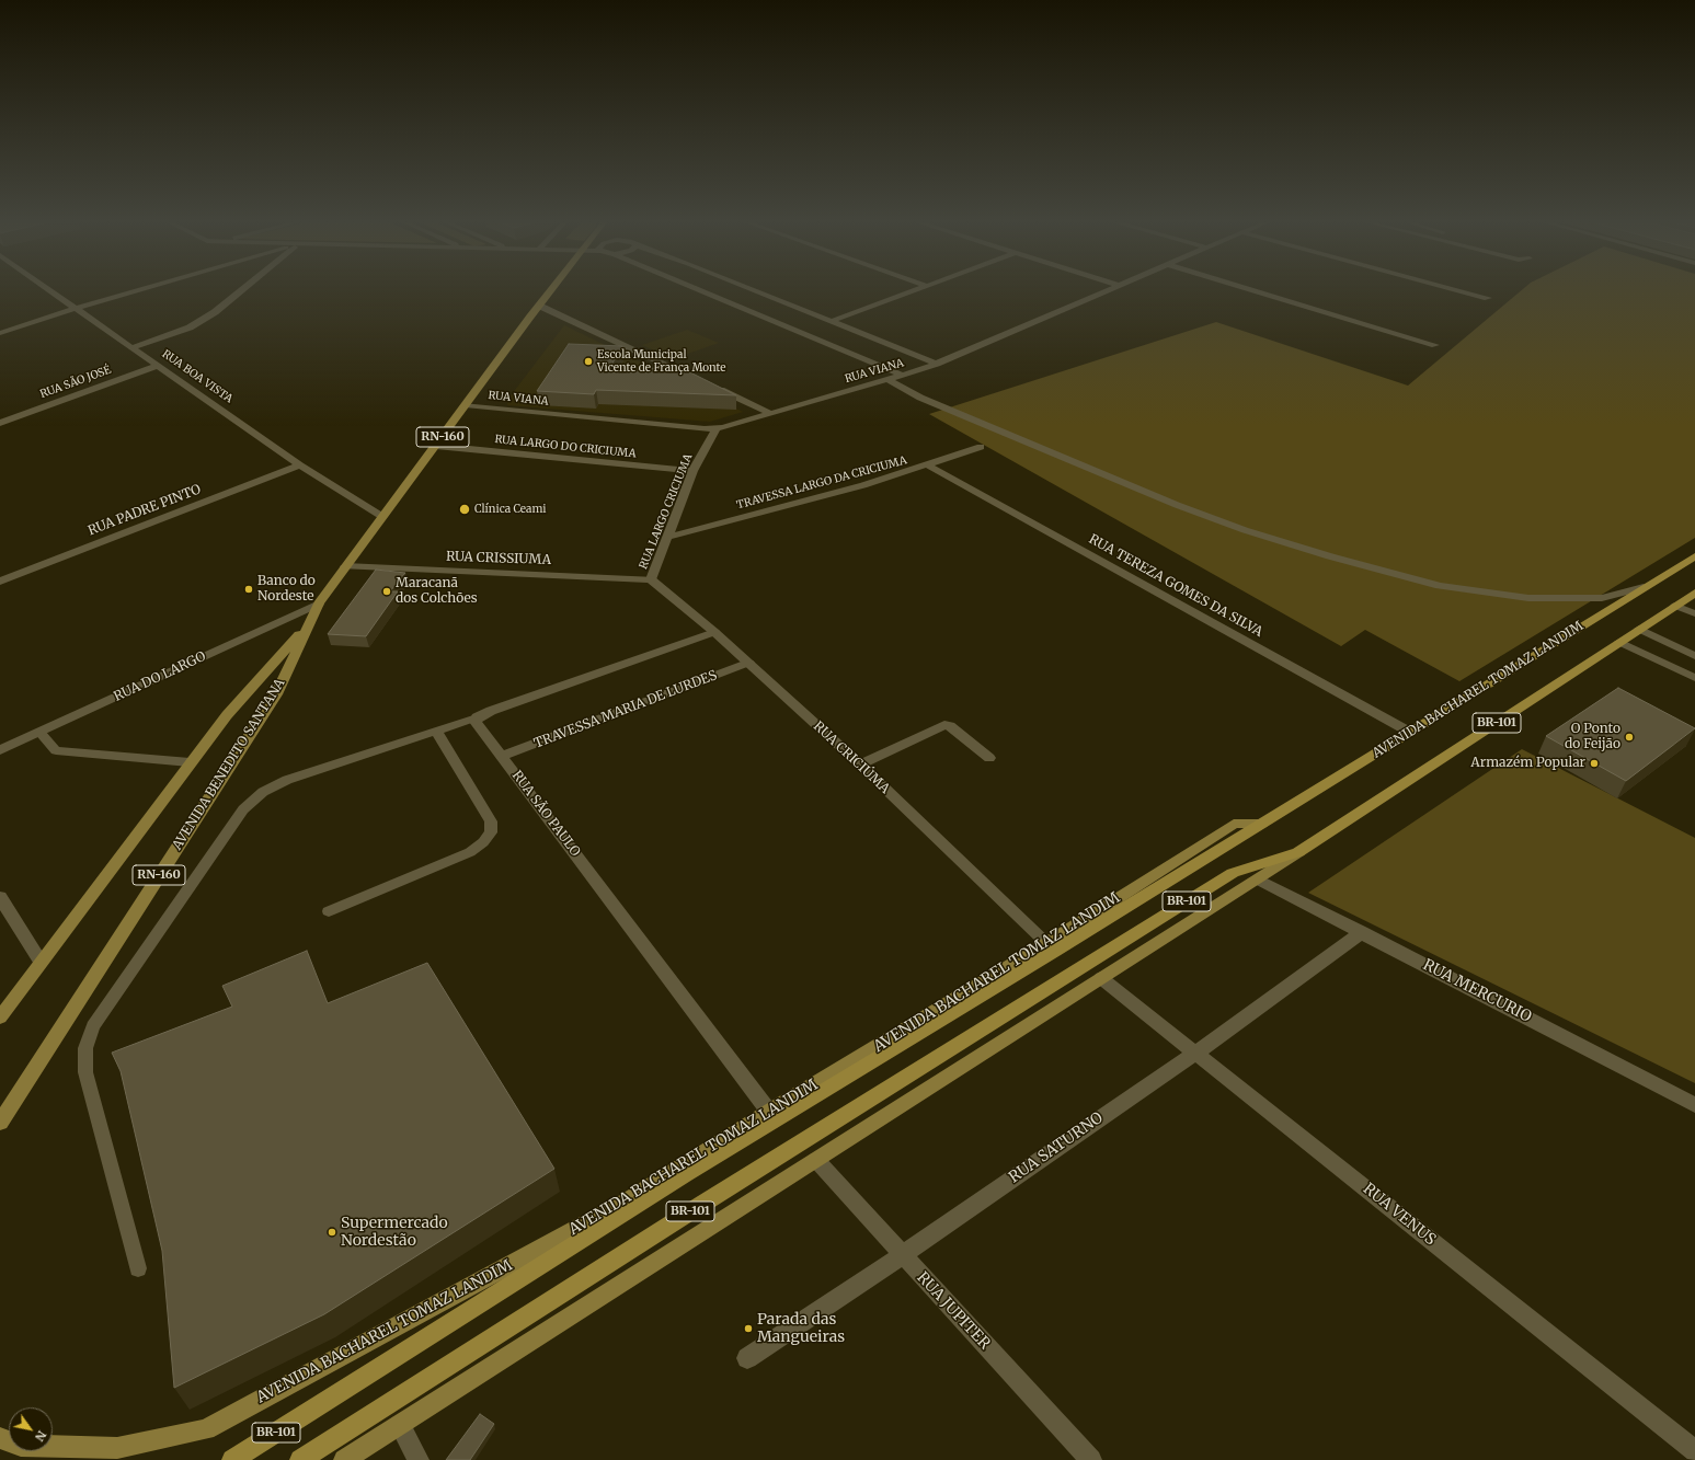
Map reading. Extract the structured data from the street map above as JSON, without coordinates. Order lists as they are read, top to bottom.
{
  "streets": {
    "highway": ["AVENIDA BACHAREL TOMAZ LANDIM", "BR-101"],
    "main road": ["RN-160", "AVENIDA BENEDITO SANTANA"],
    "street": [
      "RUA VIANA",
      "RUA BOA VISTA",
      "RUA SÃO JOSÉ",
      "RUA LARGO DO CRICIUMA",
      "TRAVESSA LARGO DA CRICIUMA",
      "RUA PADRE PINTO",
      "RUA LARGO CRICIUMA",
      "RUA CRISSIUMA",
      "RUA TEREZA GOMES DA SILVA",
      "RUA DO LARGO",
      "TRAVESSA MARIA DE LURDES",
      "RUA CRICIÚMA",
      "RUA SÃO PAULO",
      "RUA MERCURIO",
      "RUA SATURNO",
      "RUA VENUS",
      "RUA JUPITER"
    ]
  },
  "crossings": [
    ["RUA VIANA", "RUA LARGO CRICIUMA"],
    ["RUA VIANA", "AVENIDA BENEDITO SANTANA"],
    ["RUA BOA VISTA", "RUA SÃO JOSÉ"],
    ["RUA BOA VISTA", "RUA PADRE PINTO"],
    ["RUA BOA VISTA", "AVENIDA BENEDITO SANTANA"],
    ["RUA LARGO DO CRICIUMA", "RUA LARGO CRICIUMA"],
    ["RUA LARGO DO CRICIUMA", "AVENIDA BENEDITO SANTANA"],
    ["TRAVESSA LARGO DA CRICIUMA", "RUA LARGO CRICIUMA"],
    ["TRAVESSA LARGO DA CRICIUMA", "RUA TEREZA GOMES DA SILVA"],
    ["RUA LARGO CRICIUMA", "RUA CRISSIUMA"],
    ["RUA LARGO CRICIUMA", "RUA CRICIÚMA"],
    ["RUA CRISSIUMA", "RUA CRICIÚMA"],
    ["RUA CRISSIUMA", "AVENIDA BENEDITO SANTANA"],
    ["RUA TEREZA GOMES DA SILVA", "AVENIDA BACHAREL TOMAZ LANDIM"],
    ["RUA DO LARGO", "AVENIDA BENEDITO SANTANA"],
    ["AVENIDA BACHAREL TOMAZ LANDIM", "RUA CRICIÚMA"],
    ["AVENIDA BACHAREL TOMAZ LANDIM", "RUA SÃO PAULO"],
    ["TRAVESSA MARIA DE LURDES", "RUA CRICIÚMA"],
    ["TRAVESSA MARIA DE LURDES", "RUA SÃO PAULO"],
    ["BR-101", "RUA MERCURIO"],
    ["BR-101", "RUA VENUS"],
    ["BR-101", "RUA JUPITER"],
    ["RUA MERCURIO", "RUA SATURNO"],
    ["RUA SATURNO", "RUA VENUS"],
    ["RUA SATURNO", "RUA JUPITER"]
  ],
  "places": [
    "Escola Municipal Vicente de França Monte",
    "Clínica Ceami",
    "Banco do Nordeste",
    "Maracanã dos Colchões",
    "O Ponto do Feijão",
    "Armazém Popular",
    "Supermercado Nordestão",
    "Parada das Mangueiras"
  ],
  "north": "bottom right"
}
